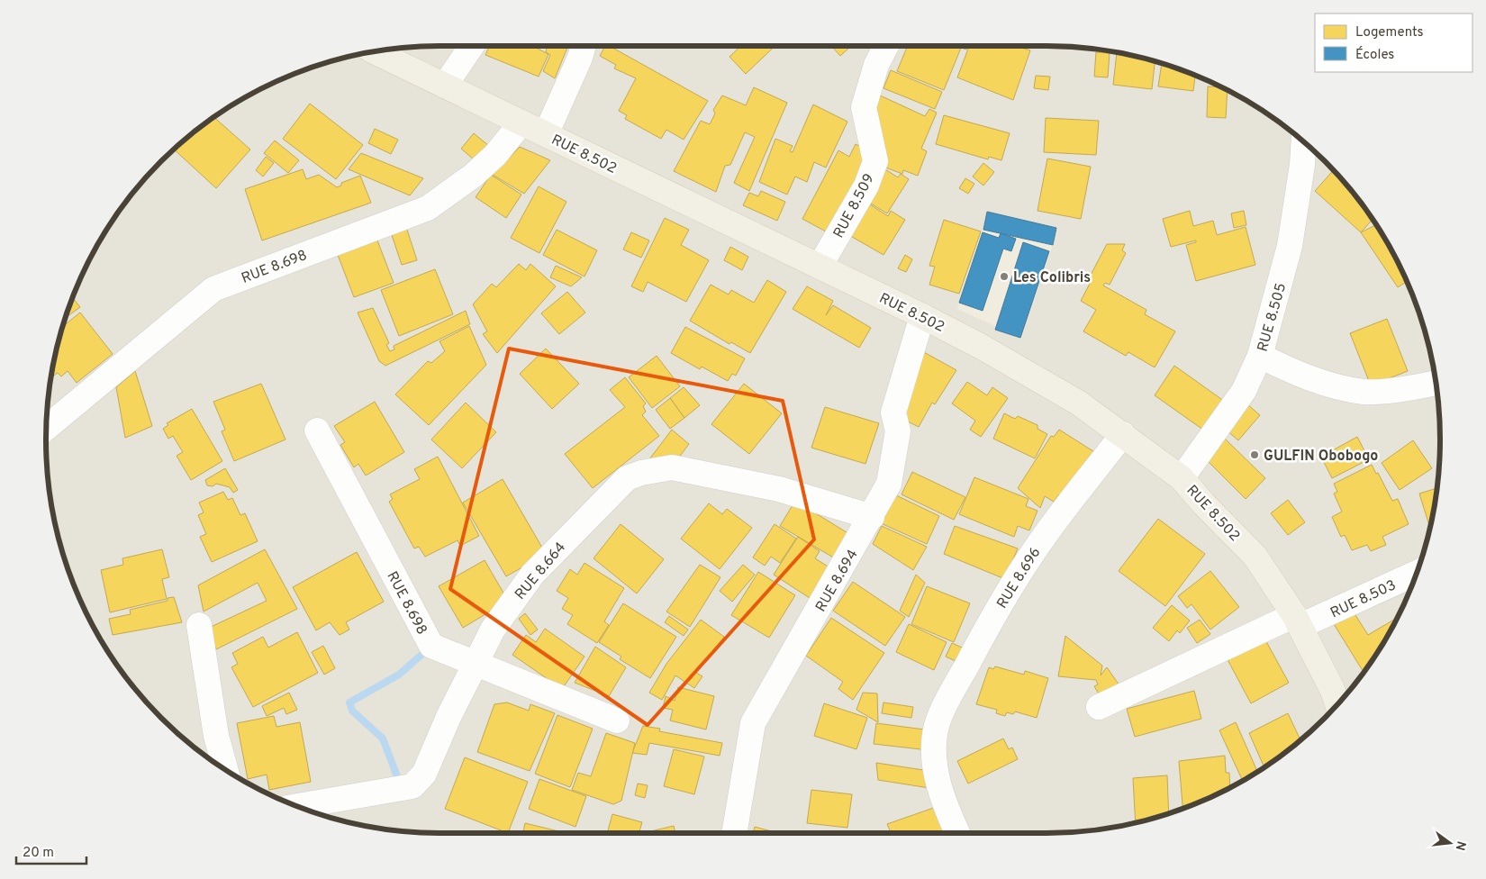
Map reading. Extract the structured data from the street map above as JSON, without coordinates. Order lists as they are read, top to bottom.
{
  "streets": {
    "main road": ["RUE 8.502"],
    "street": [
      "RUE 8.509",
      "RUE 8.698",
      "RUE 8.505",
      "RUE 8.664",
      "RUE 8.696",
      "RUE 8.694",
      "RUE 8.503"
    ]
  },
  "crossings": [
    ["RUE 8.502", "RUE 8.509"],
    ["RUE 8.502", "RUE 8.698"],
    ["RUE 8.502", "RUE 8.505"],
    ["RUE 8.502", "RUE 8.696"],
    ["RUE 8.502", "RUE 8.694"],
    ["RUE 8.502", "RUE 8.503"],
    ["RUE 8.698", "RUE 8.664"],
    ["RUE 8.664", "RUE 8.694"]
  ],
  "places": ["Les Colibris", "GULFIN Obobogo"],
  "legend": ["Logements", "Écoles"],
  "scale_bar": "20 m",
  "north": "right"
}
